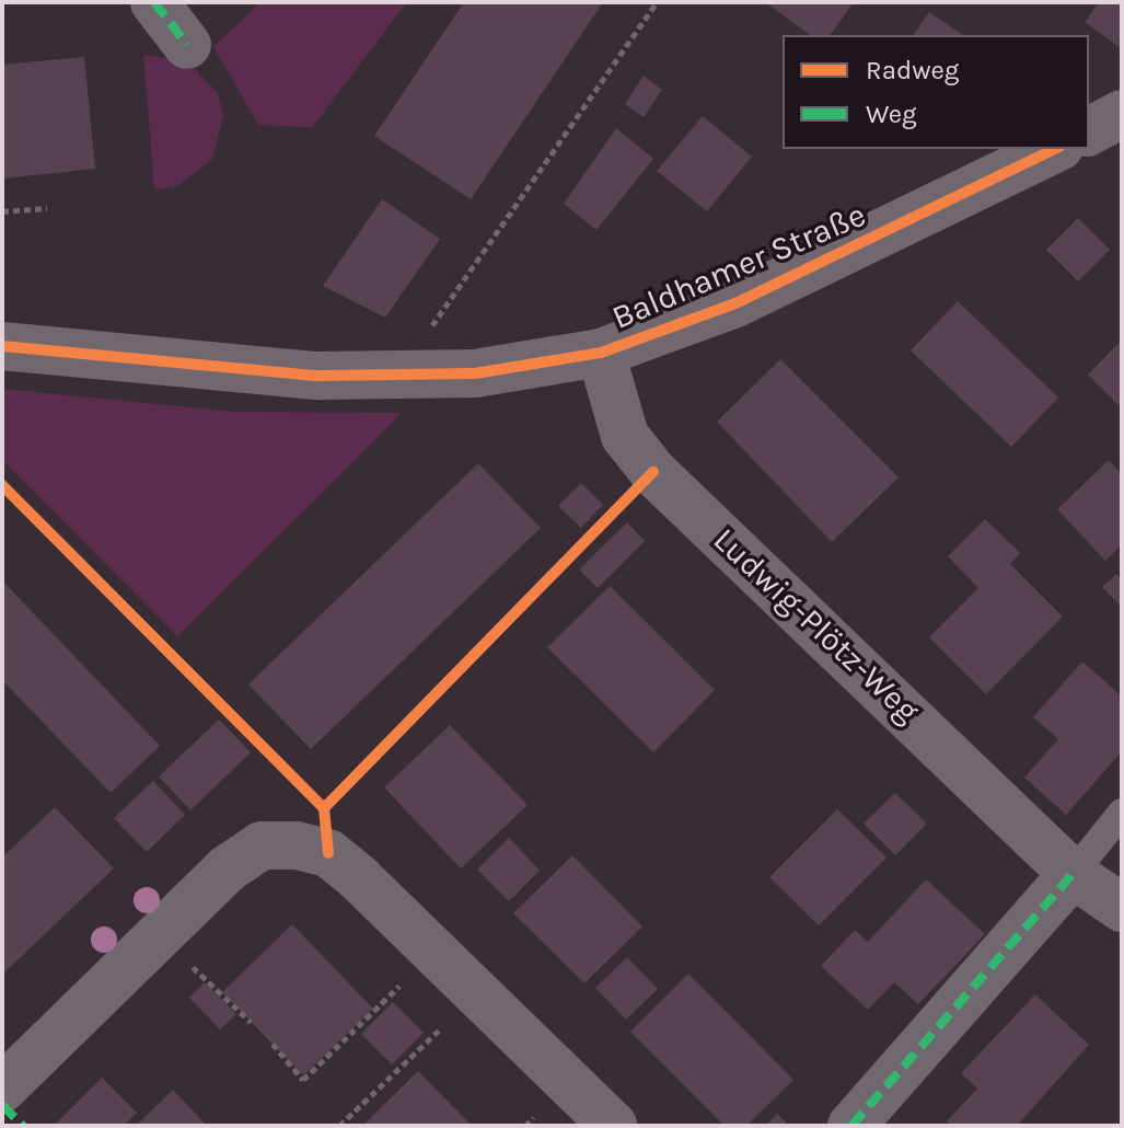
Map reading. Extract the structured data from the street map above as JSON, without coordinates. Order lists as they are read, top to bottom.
{
  "streets": {
    "street": ["Baldhamer Straße", "Ludwig-Plötz-Weg"]
  },
  "crossings": [
    ["Baldhamer Straße", "Ludwig-Plötz-Weg"]
  ],
  "legend": ["Radweg", "Weg"]
}
